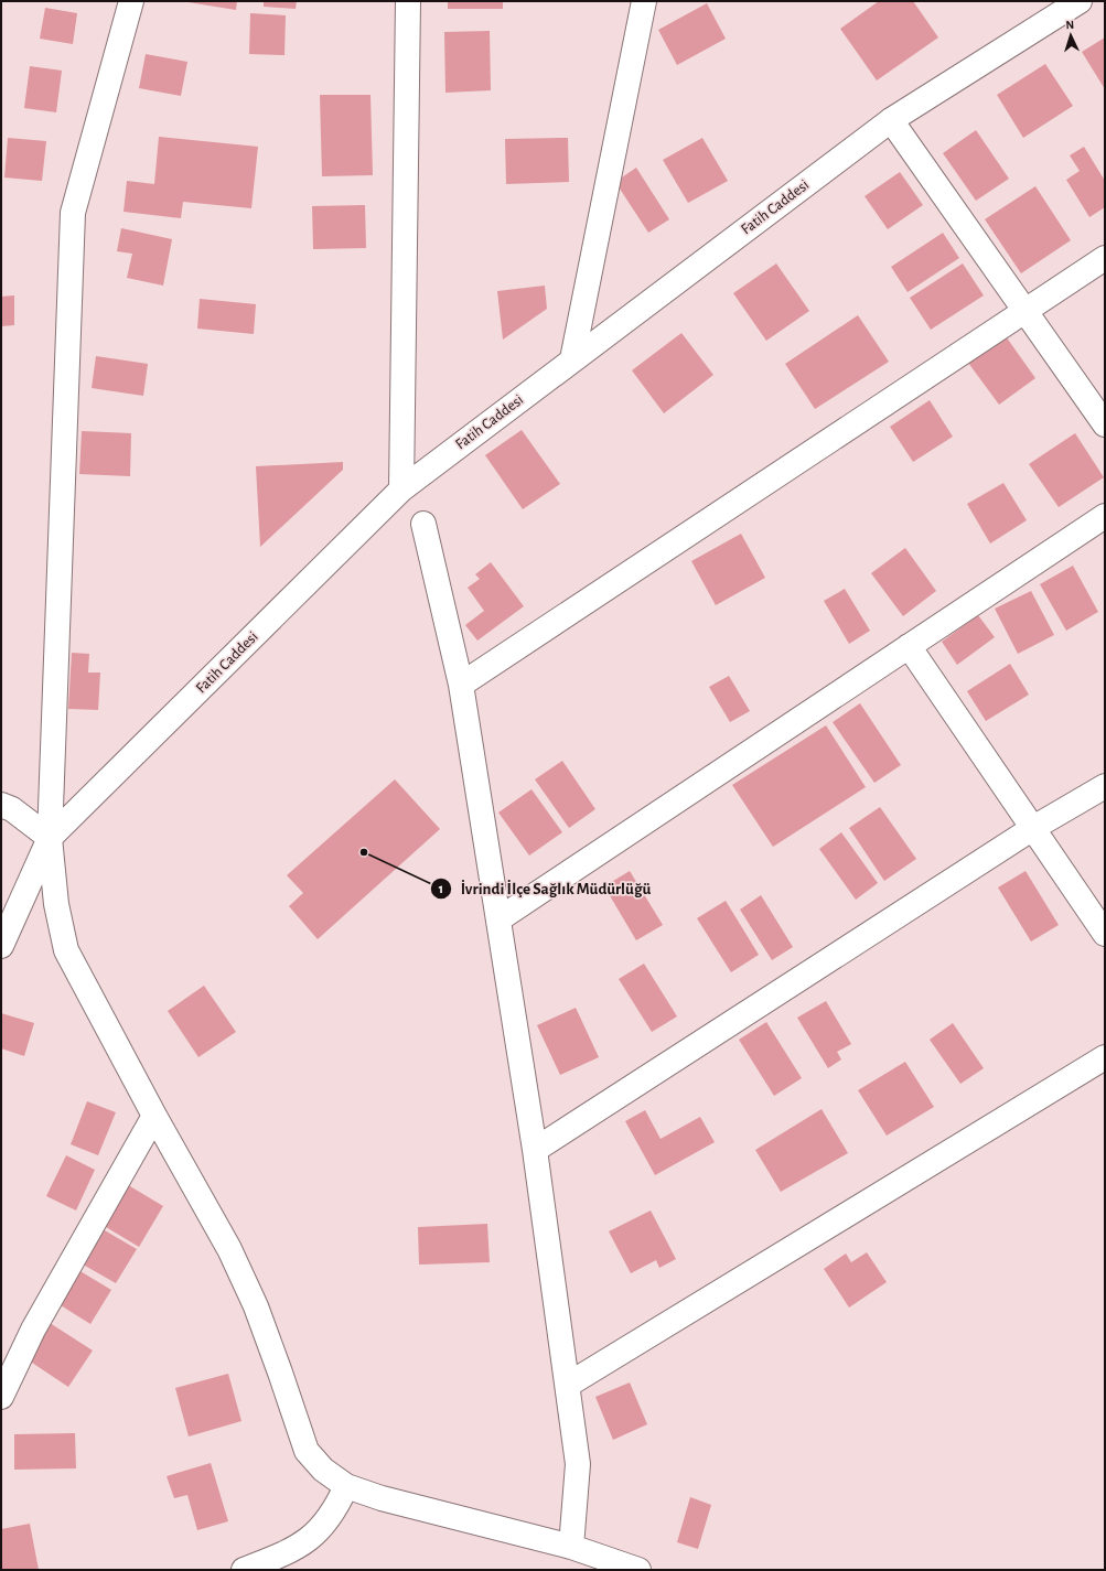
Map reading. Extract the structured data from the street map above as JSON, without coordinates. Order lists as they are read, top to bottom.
{
  "streets": {
    "street": ["Fatih Caddesi"]
  },
  "places": ["İvrindi İlçe Sağlık Müdürlüğü"],
  "north": "top"
}
